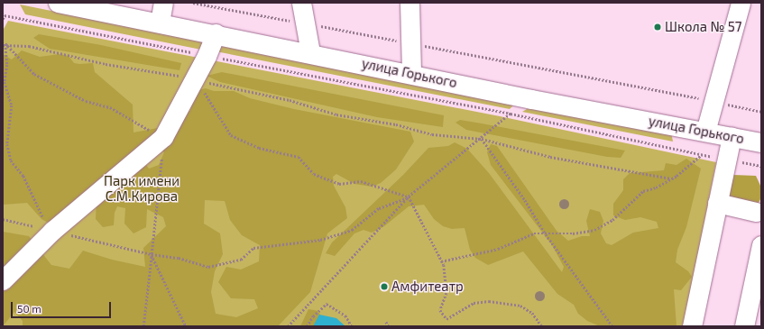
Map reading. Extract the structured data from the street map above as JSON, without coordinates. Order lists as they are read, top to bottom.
{
  "streets": {
    "street": ["улица Горького"]
  },
  "parks": ["Парк имени С.М.Кирова"],
  "places": ["Школа № 57", "Амфитеатр"],
  "scale_bar": "50 m"
}
